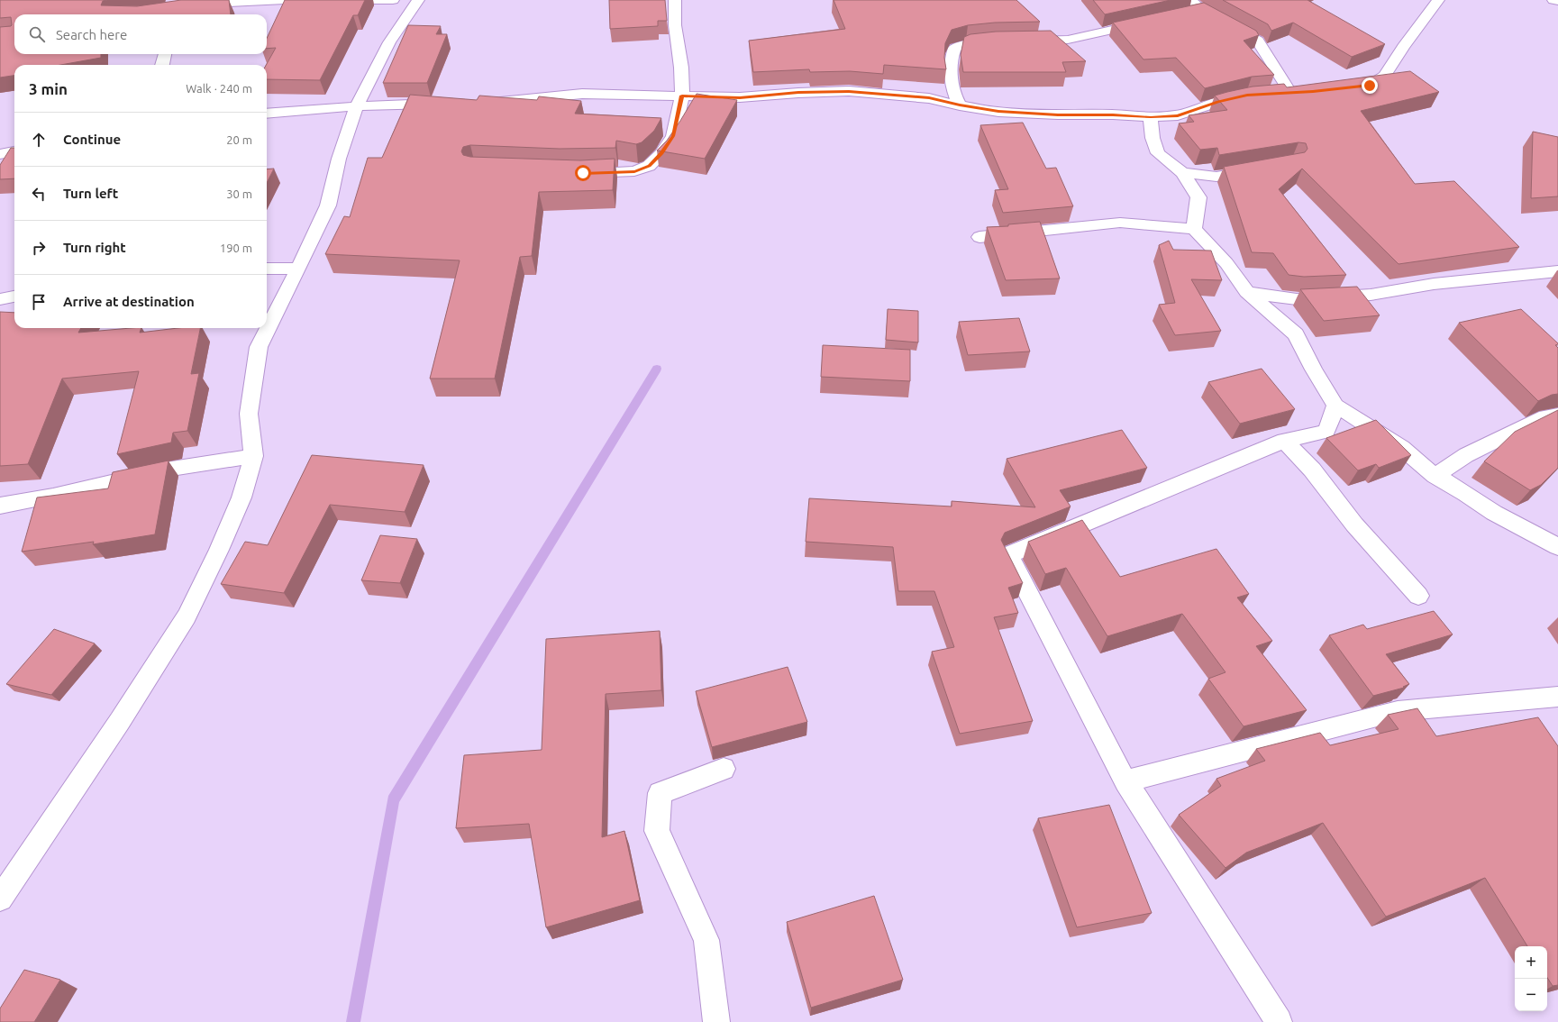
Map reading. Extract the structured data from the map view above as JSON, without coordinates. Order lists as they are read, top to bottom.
{
  "page": {
    "search": "Search here",
    "heading": ["3 min", "Walk · 240 m"],
    "list": [
      ["Continue", "20 m"],
      ["Turn left", "30 m"],
      ["Turn right", "190 m"],
      "Arrive at destination"
    ],
    "map_buttons": ["+", "−"]
  }
}
